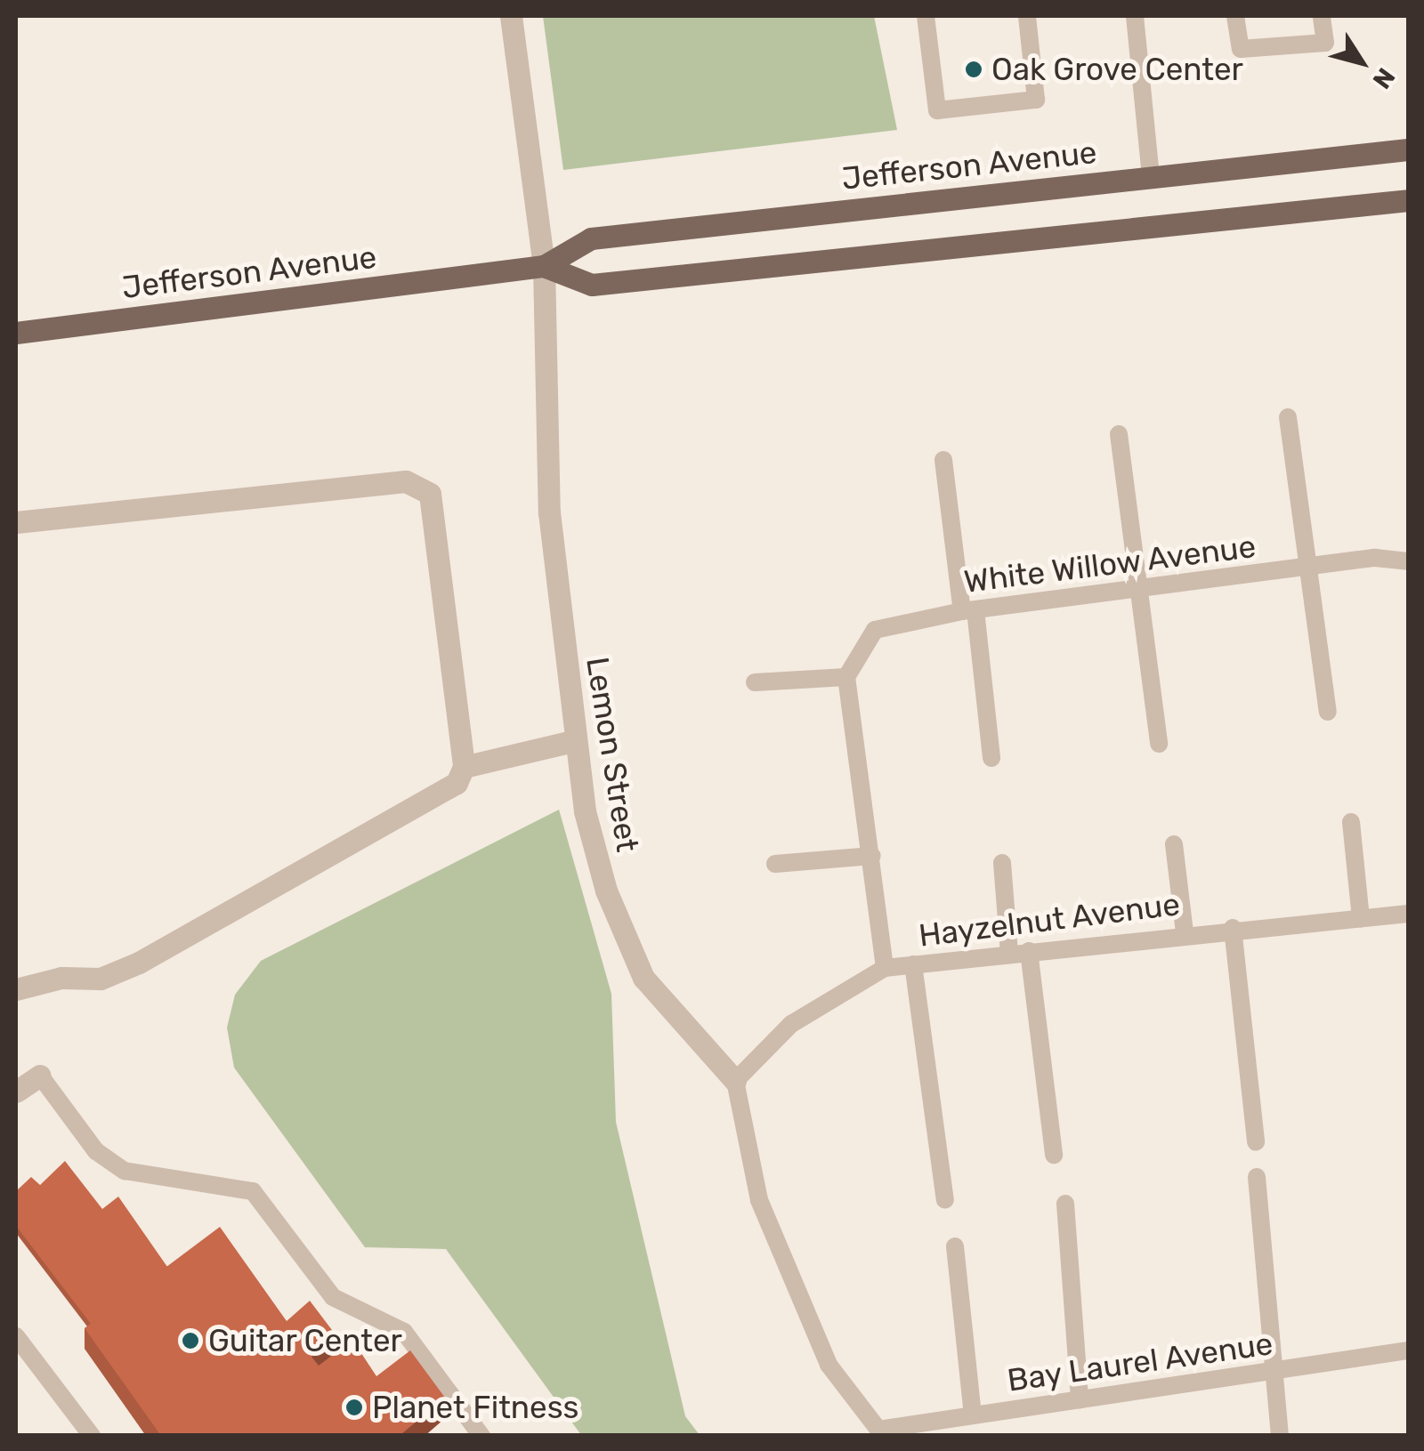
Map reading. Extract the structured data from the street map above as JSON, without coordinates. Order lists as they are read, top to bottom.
{
  "streets": {
    "main road": ["Jefferson Avenue"],
    "street": ["Lemon Street"],
    "lane": ["White Willow Avenue", "Hayzelnut Avenue", "Bay Laurel Avenue"]
  },
  "crossings": [
    ["Jefferson Avenue", "Lemon Street"],
    ["Lemon Street", "Hayzelnut Avenue"],
    ["Lemon Street", "Bay Laurel Avenue"],
    ["Hayzelnut Avenue", "Bay Laurel Avenue"]
  ],
  "places": ["Oak Grove Center", "Guitar Center", "Planet Fitness"],
  "north": "bottom right"
}
